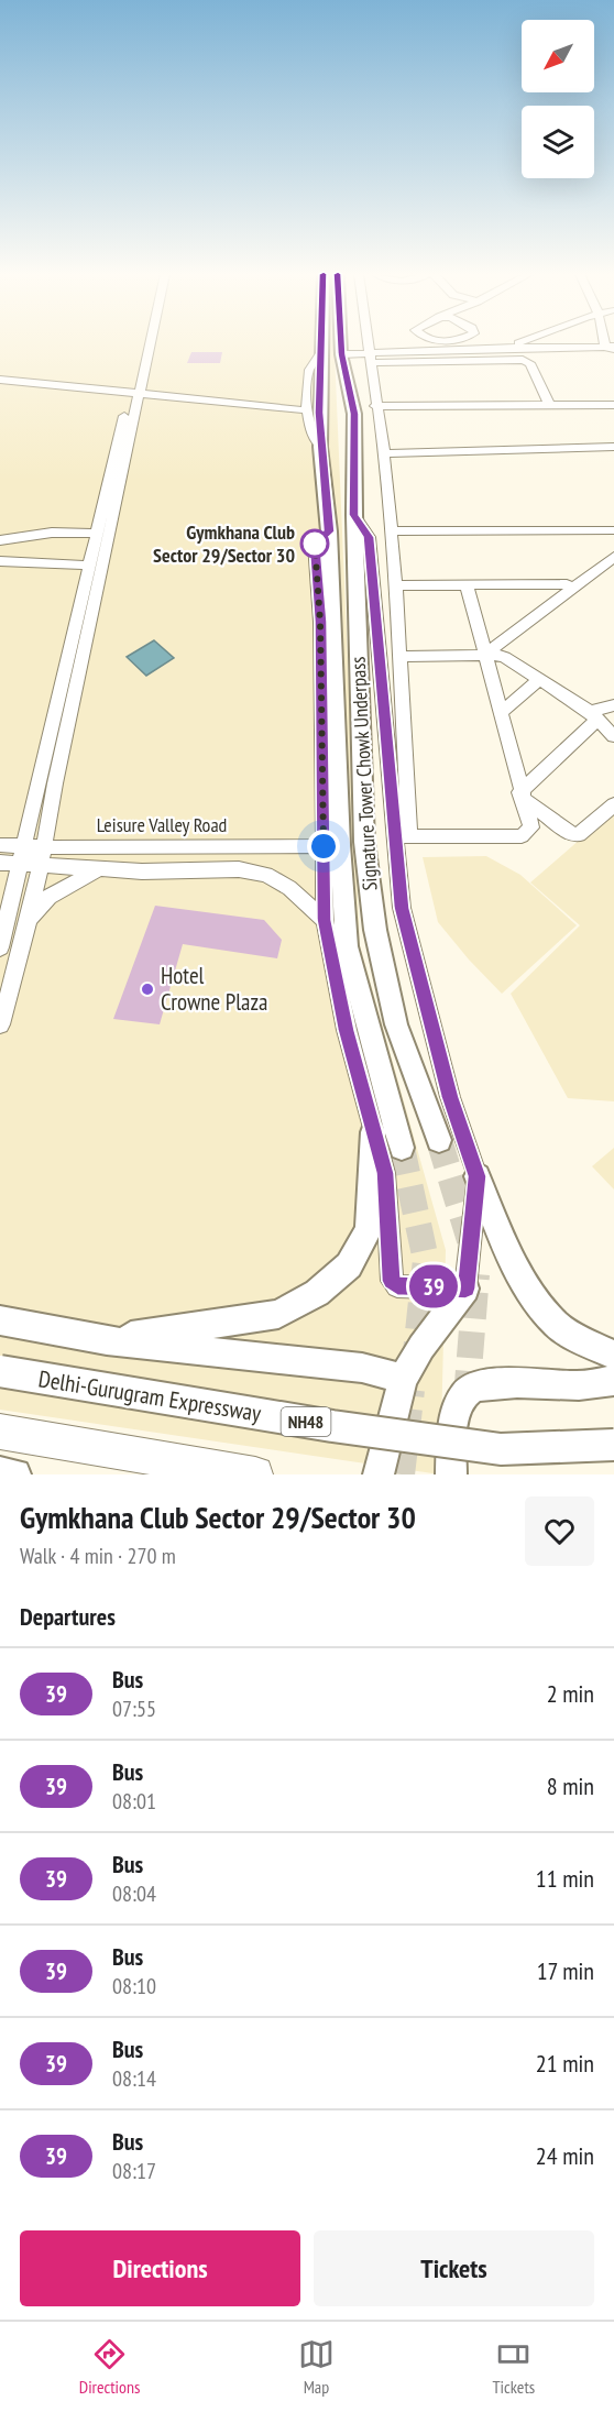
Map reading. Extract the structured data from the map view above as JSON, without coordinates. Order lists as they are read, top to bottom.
{
  "streets": {
    "highway": ["Delhi-Gurugram Expressway", "NH48"],
    "main road": ["Signature Tower Chowk Underpass"],
    "street": ["Leisure Valley Road"]
  },
  "places": ["Gymkhana Club Sector 29/Sector 30", "Hotel Crowne Plaza"],
  "lines": ["bus line 39"],
  "north": "bottom left",
  "page": {
    "on_map": "39",
    "heading": [
      ["Gymkhana Club Sector 29/Sector 30", "Walk · 4 min · 270 m"],
      "Departures"
    ],
    "list": [
      {
        "mark": "39",
        "name": "Bus",
        "note": "07:55",
        "value": "2 min"
      },
      {
        "mark": "39",
        "name": "Bus",
        "note": "08:01",
        "value": "8 min"
      },
      {
        "mark": "39",
        "name": "Bus",
        "note": "08:04",
        "value": "11 min"
      },
      {
        "mark": "39",
        "name": "Bus",
        "note": "08:10",
        "value": "17 min"
      },
      {
        "mark": "39",
        "name": "Bus",
        "note": "08:14",
        "value": "21 min"
      },
      {
        "mark": "39",
        "name": "Bus",
        "note": "08:17",
        "value": "24 min"
      }
    ],
    "buttons": ["Directions", "Tickets"],
    "tabs": ["Directions", "Map", "Tickets"]
  }
}
